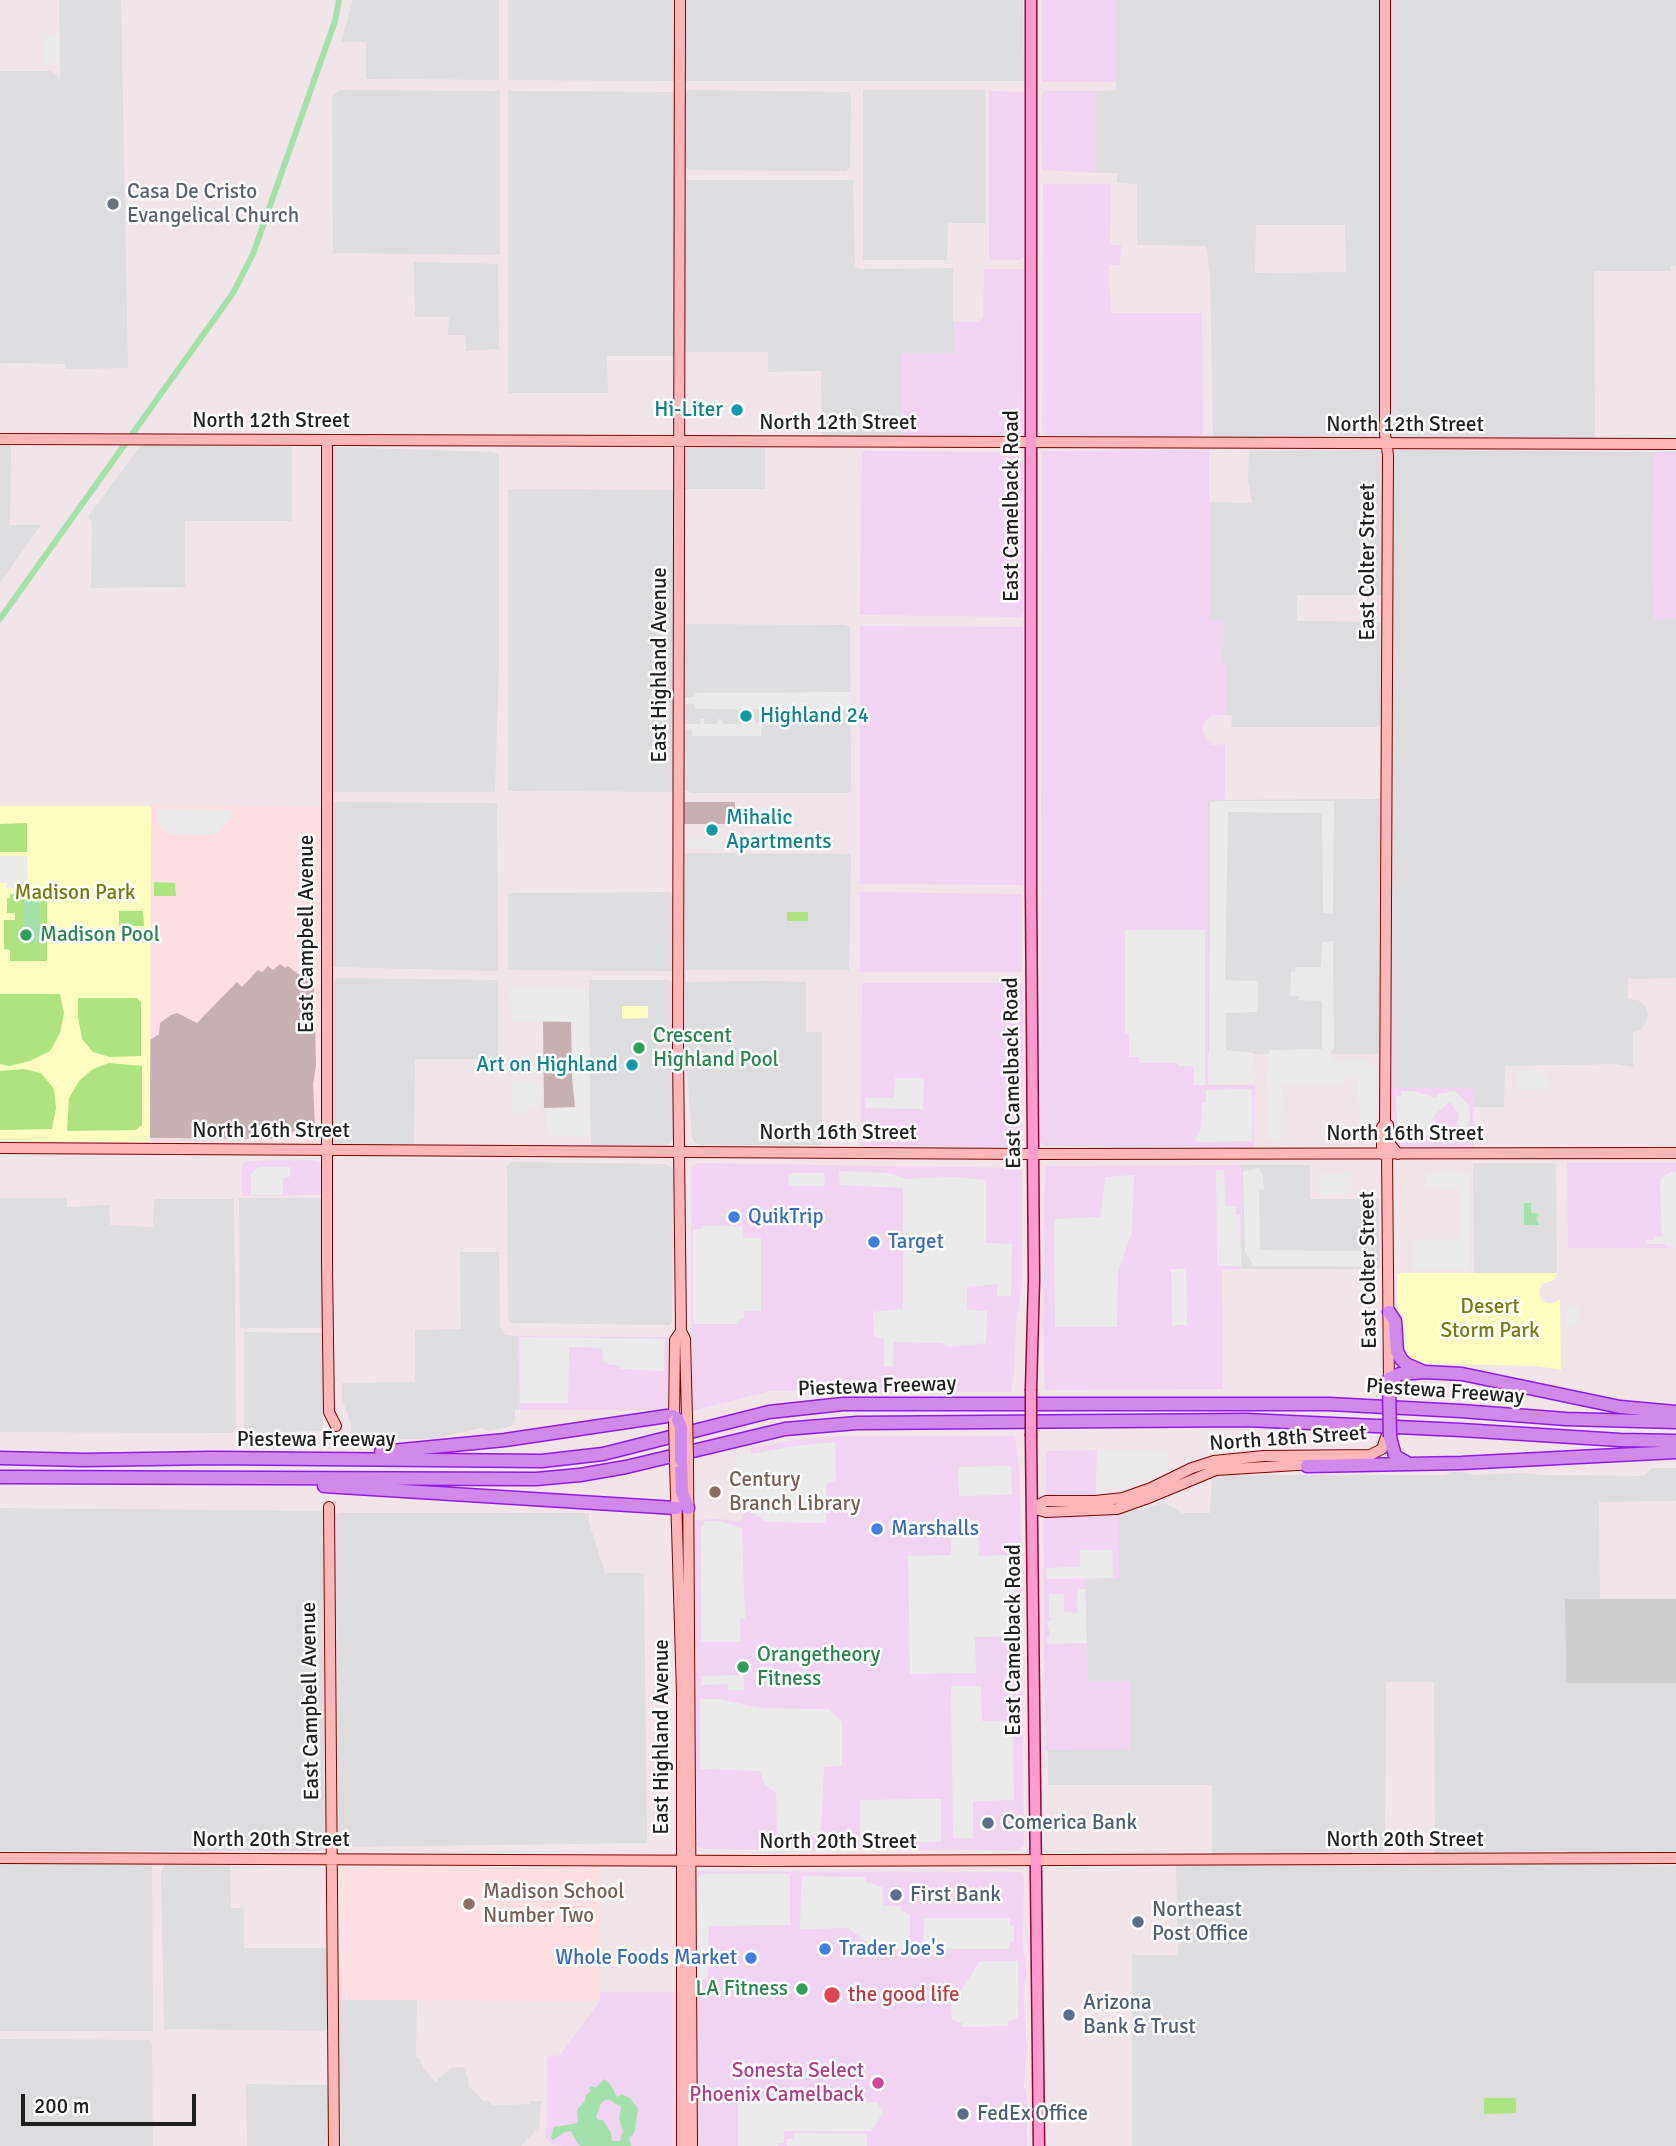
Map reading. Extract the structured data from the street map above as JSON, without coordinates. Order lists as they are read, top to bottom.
{
  "streets": {
    "highway": ["Piestewa Freeway"],
    "main road": ["East Camelback Road"],
    "street": [
      "North 12th Street",
      "East Colter Street",
      "East Highland Avenue",
      "East Campbell Avenue",
      "North 16th Street",
      "North 18th Street",
      "North 20th Street"
    ]
  },
  "crossings": [
    ["North 12th Street", "East Camelback Road"],
    ["North 12th Street", "East Colter Street"],
    ["North 12th Street", "East Highland Avenue"],
    ["North 12th Street", "East Campbell Avenue"],
    ["East Camelback Road", "North 16th Street"],
    ["East Camelback Road", "North 18th Street"],
    ["East Camelback Road", "North 20th Street"],
    ["East Colter Street", "North 16th Street"],
    ["East Highland Avenue", "North 16th Street"],
    ["East Highland Avenue", "North 20th Street"],
    ["East Campbell Avenue", "North 16th Street"],
    ["East Campbell Avenue", "North 20th Street"]
  ],
  "parks": ["Madison Park", "Desert Storm Park"],
  "places": [
    "Casa De Cristo Evangelical Church",
    "Hi-Liter",
    "Highland 24",
    "Mihalic Apartments",
    "Madison Pool",
    "Crescent Highland Pool",
    "Art on Highland",
    "QuikTrip",
    "Target",
    "Century Branch Library",
    "Marshalls",
    "Orangetheory Fitness",
    "Comerica Bank",
    "First Bank",
    "Madison School Number Two",
    "Northeast Post Office",
    "Trader Joe's",
    "Whole Foods Market",
    "LA Fitness",
    "the good life",
    "Arizona Bank & Trust",
    "Sonesta Select Phoenix Camelback",
    "FedEx Office"
  ],
  "scale_bar": "200 m"
}
